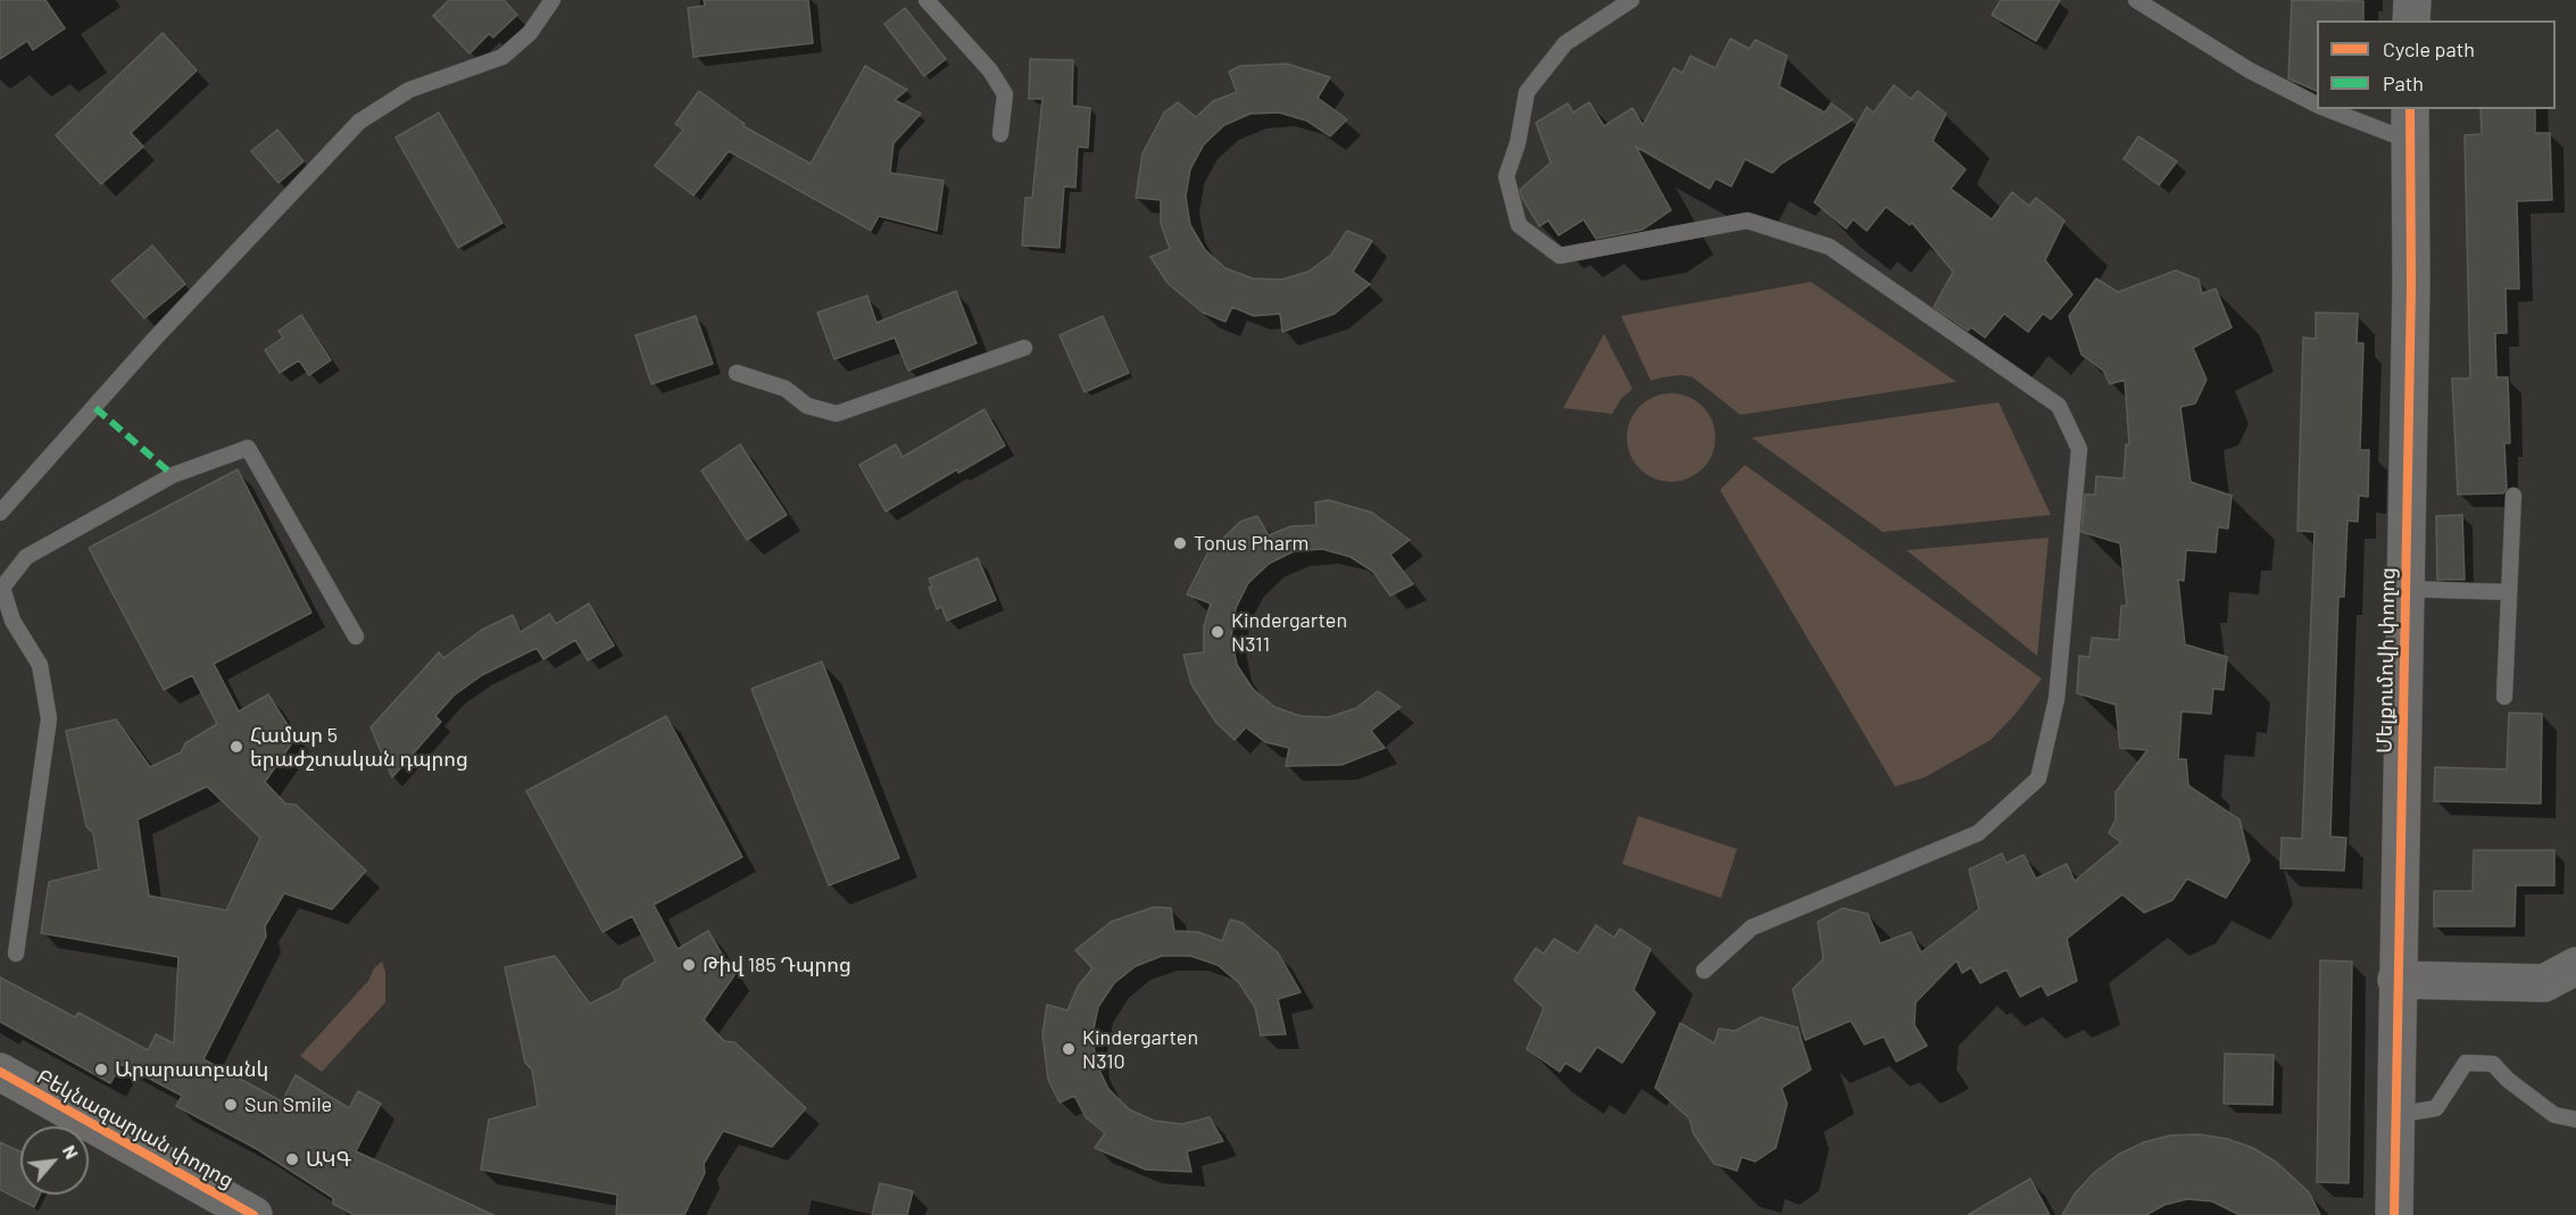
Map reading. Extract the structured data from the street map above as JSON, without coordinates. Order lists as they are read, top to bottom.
{
  "streets": {
    "street": ["Մելքումովի փողոց", "Բեկնազարյան փողոց"]
  },
  "places": [
    "Tonus Pharm",
    "Kindergarten N311",
    "Համար 5 երաժշտական դպրոց",
    "Թիվ 185 Դպրոց",
    "Kindergarten N310",
    "Արարատբանկ",
    "Sun Smile",
    "ԱԿԳ"
  ],
  "legend": ["Cycle path", "Path"],
  "north": "top right"
}
